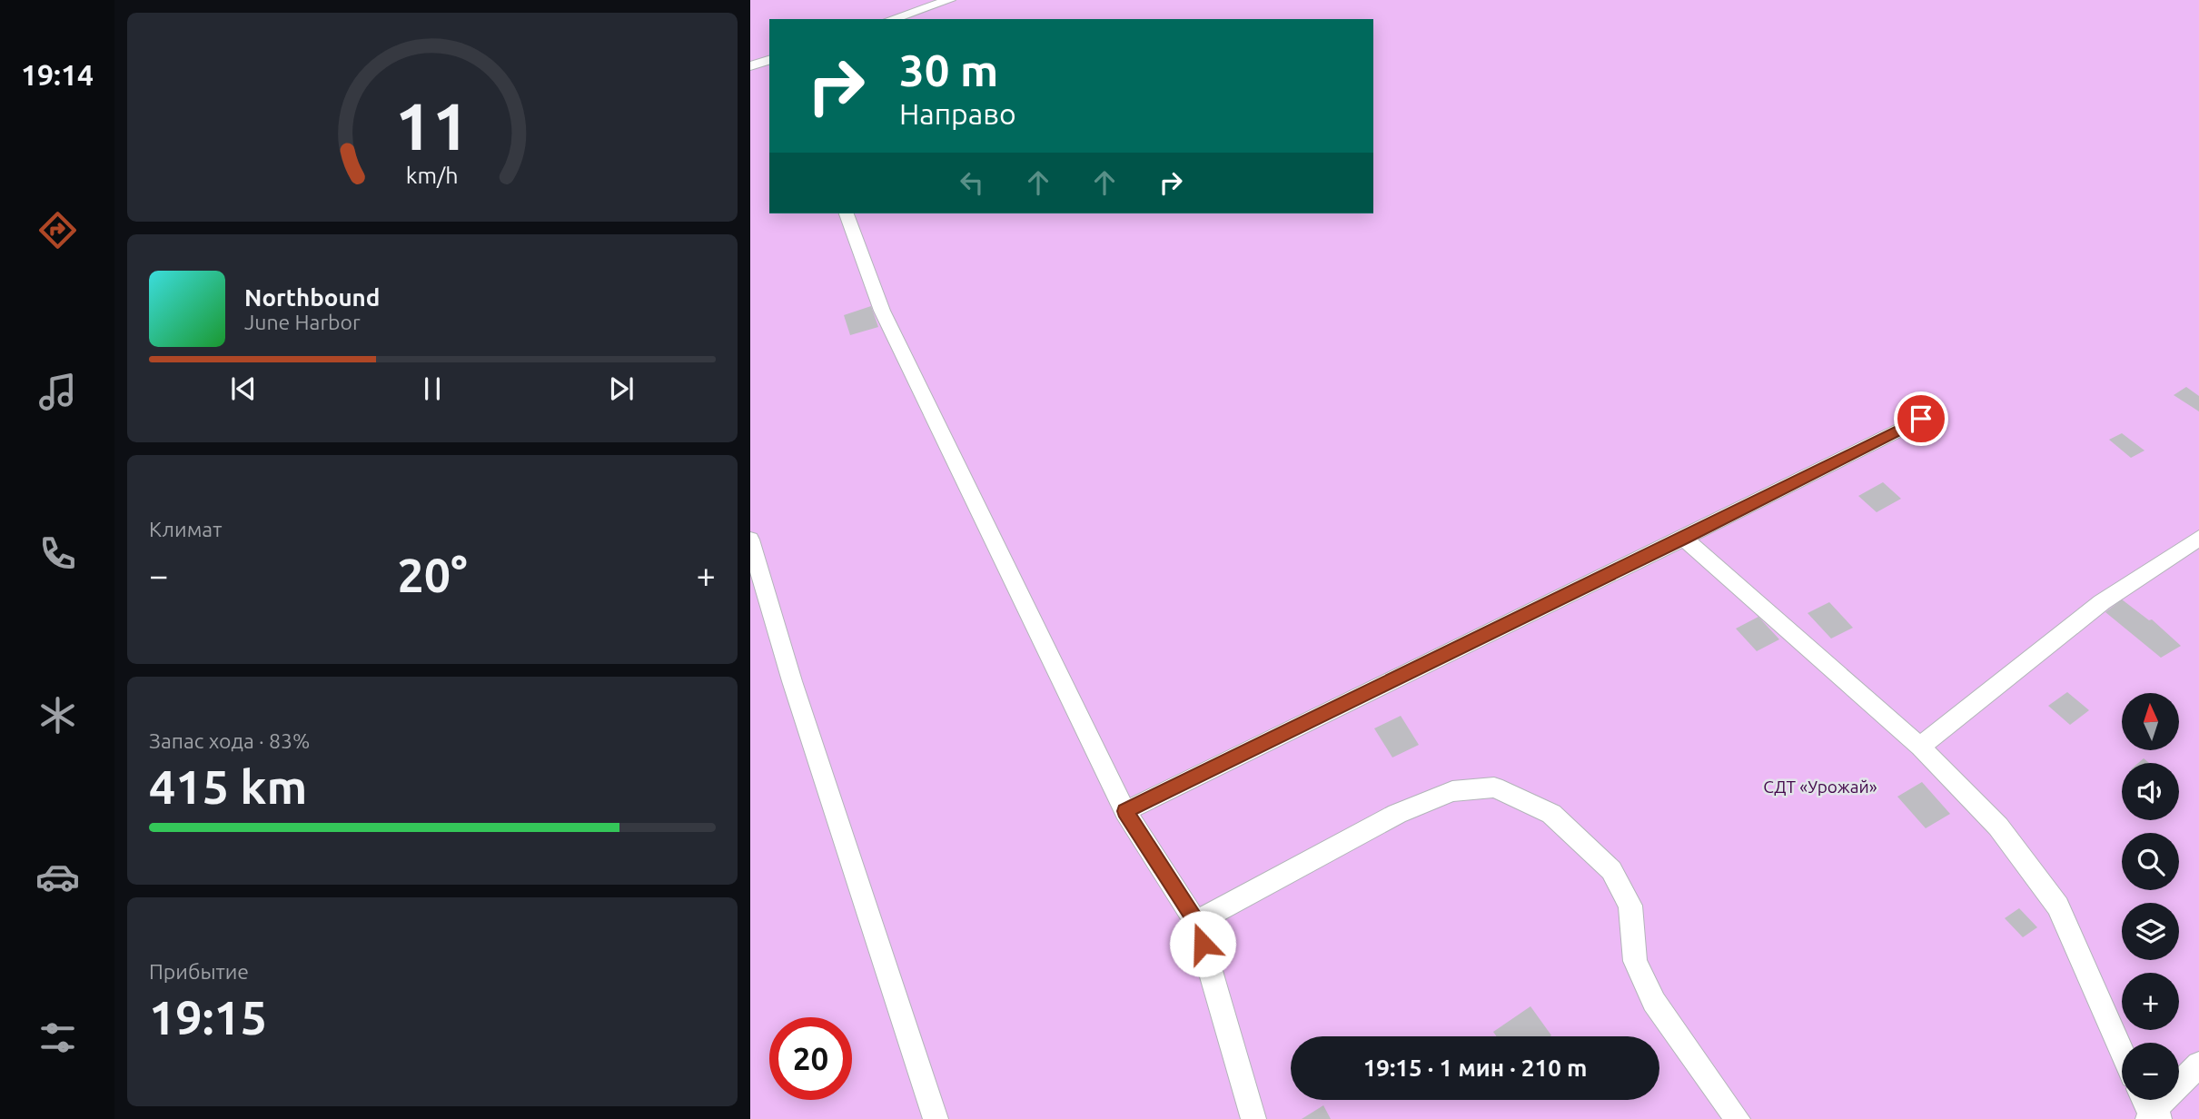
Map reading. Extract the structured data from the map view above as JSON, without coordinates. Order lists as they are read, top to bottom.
{
  "parks": ["СДТ «Урожай»"],
  "north": "top",
  "page": {
    "tabs": "19:14",
    "turn": ["30 m", "Направо"],
    "song": ["Northbound", "June Harbor"],
    "tile": [
      "Климат",
      ["Запас хода · 83%", "415 km"],
      ["Прибытие", "19:15"]
    ],
    "heat": ["−", "20°", "+"],
    "map_buttons": ["+", "−"],
    "limit": "20",
    "trip": "19:15 · 1 мин · 210 m",
    "gauge": ["11", "km/h"]
  }
}
